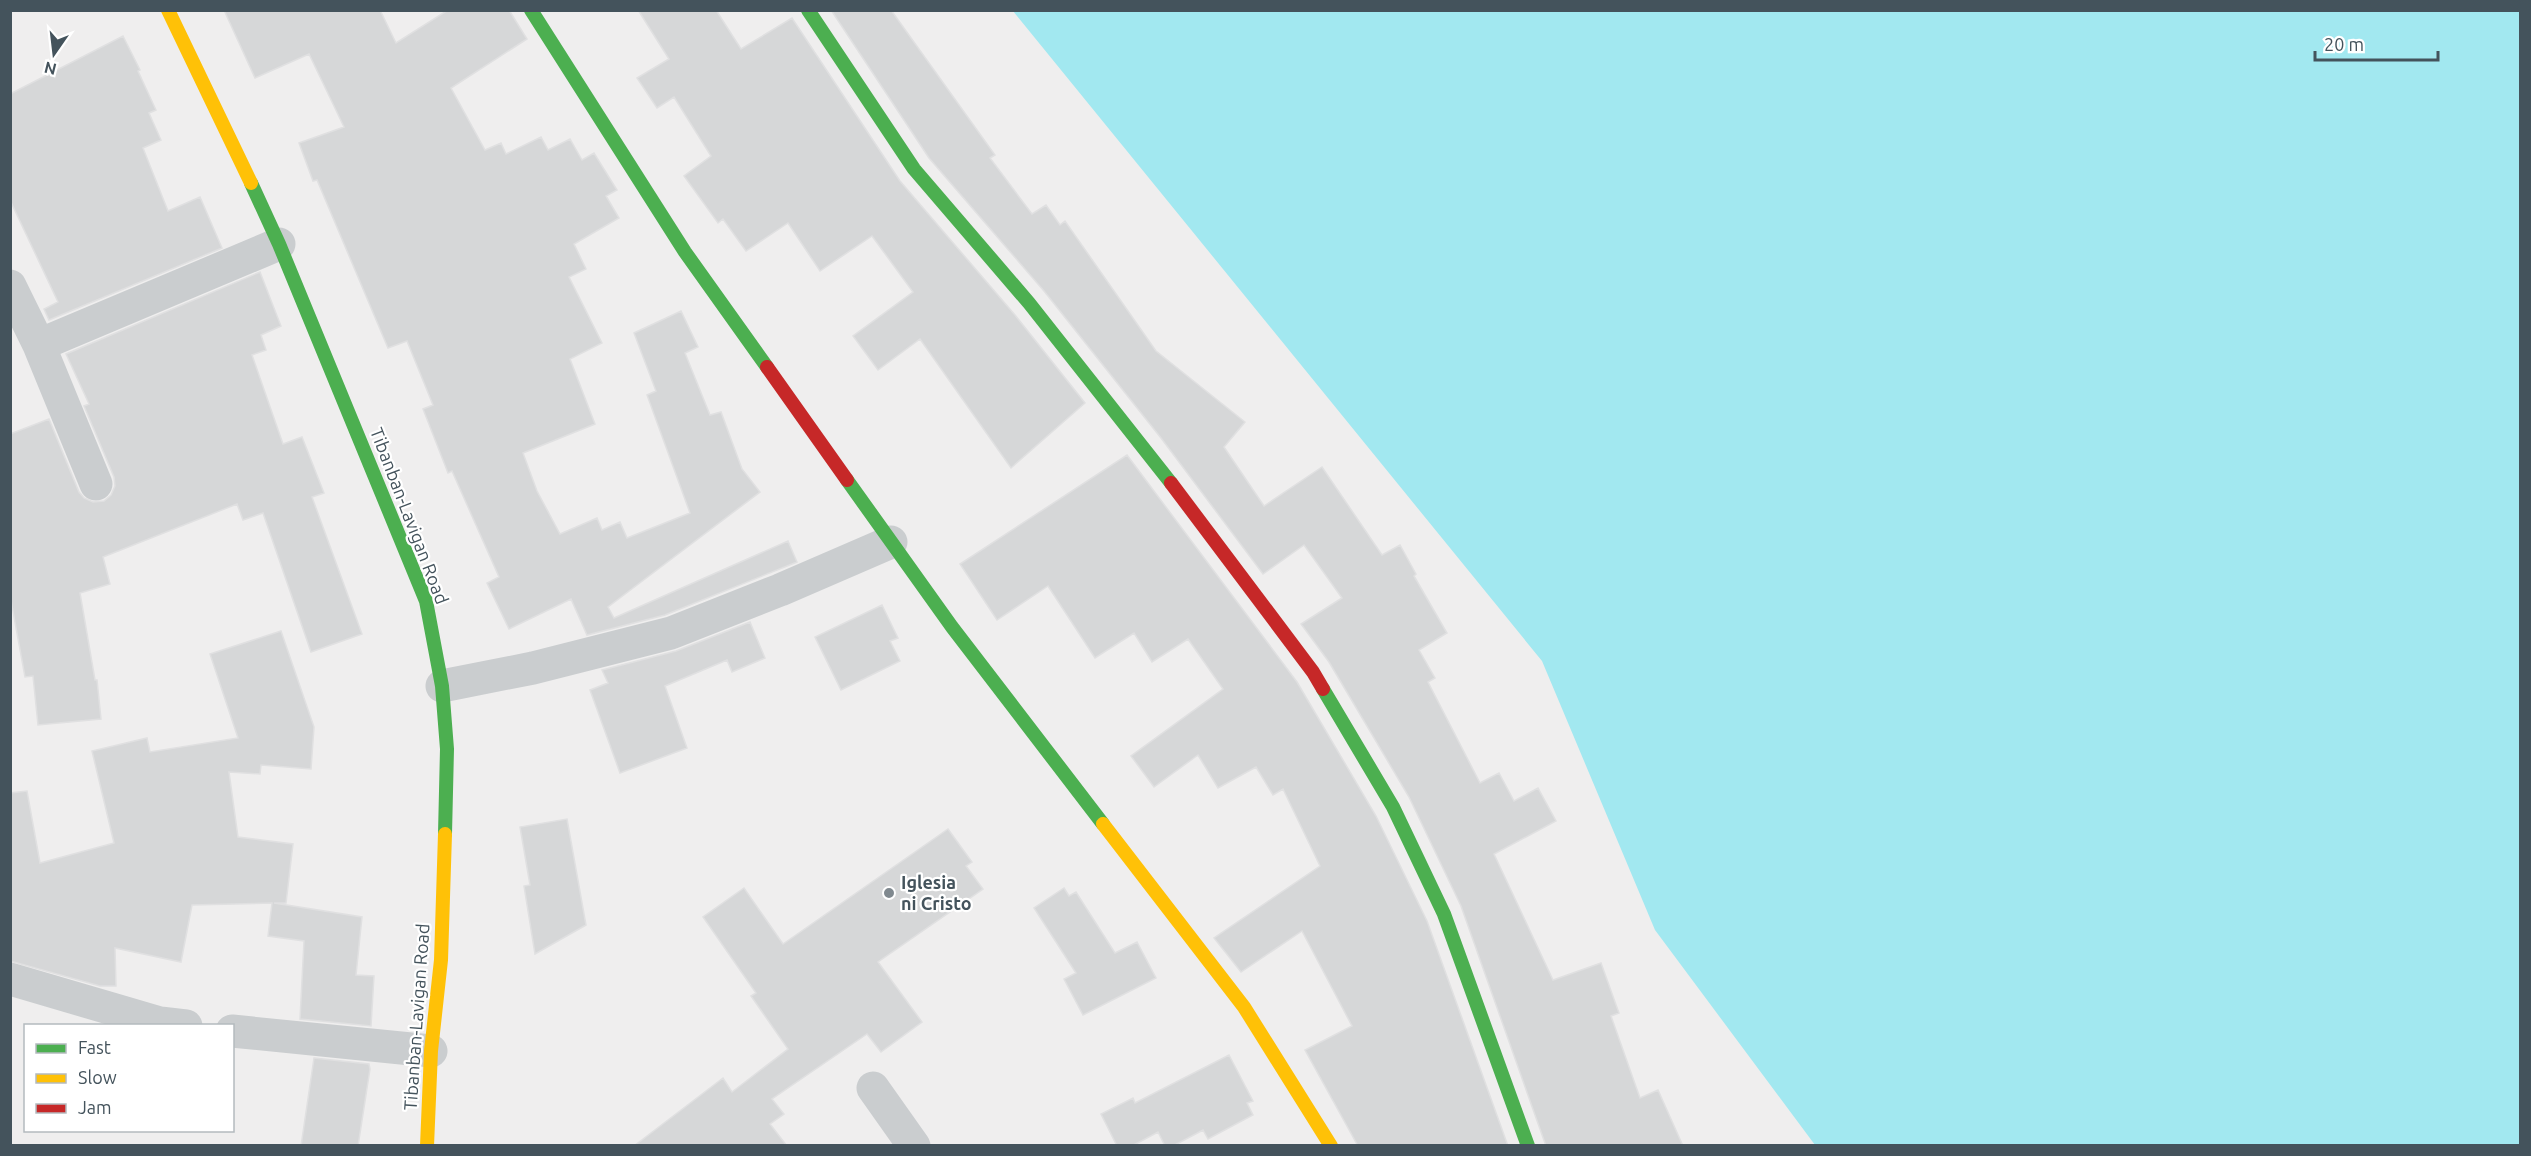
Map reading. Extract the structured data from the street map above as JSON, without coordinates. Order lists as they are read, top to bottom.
{
  "streets": {
    "street": ["Tibanban-Lavigan Road"]
  },
  "places": ["Iglesia ni Cristo"],
  "legend": ["Fast", "Slow", "Jam"],
  "scale_bar": "20 m",
  "north": "bottom"
}
